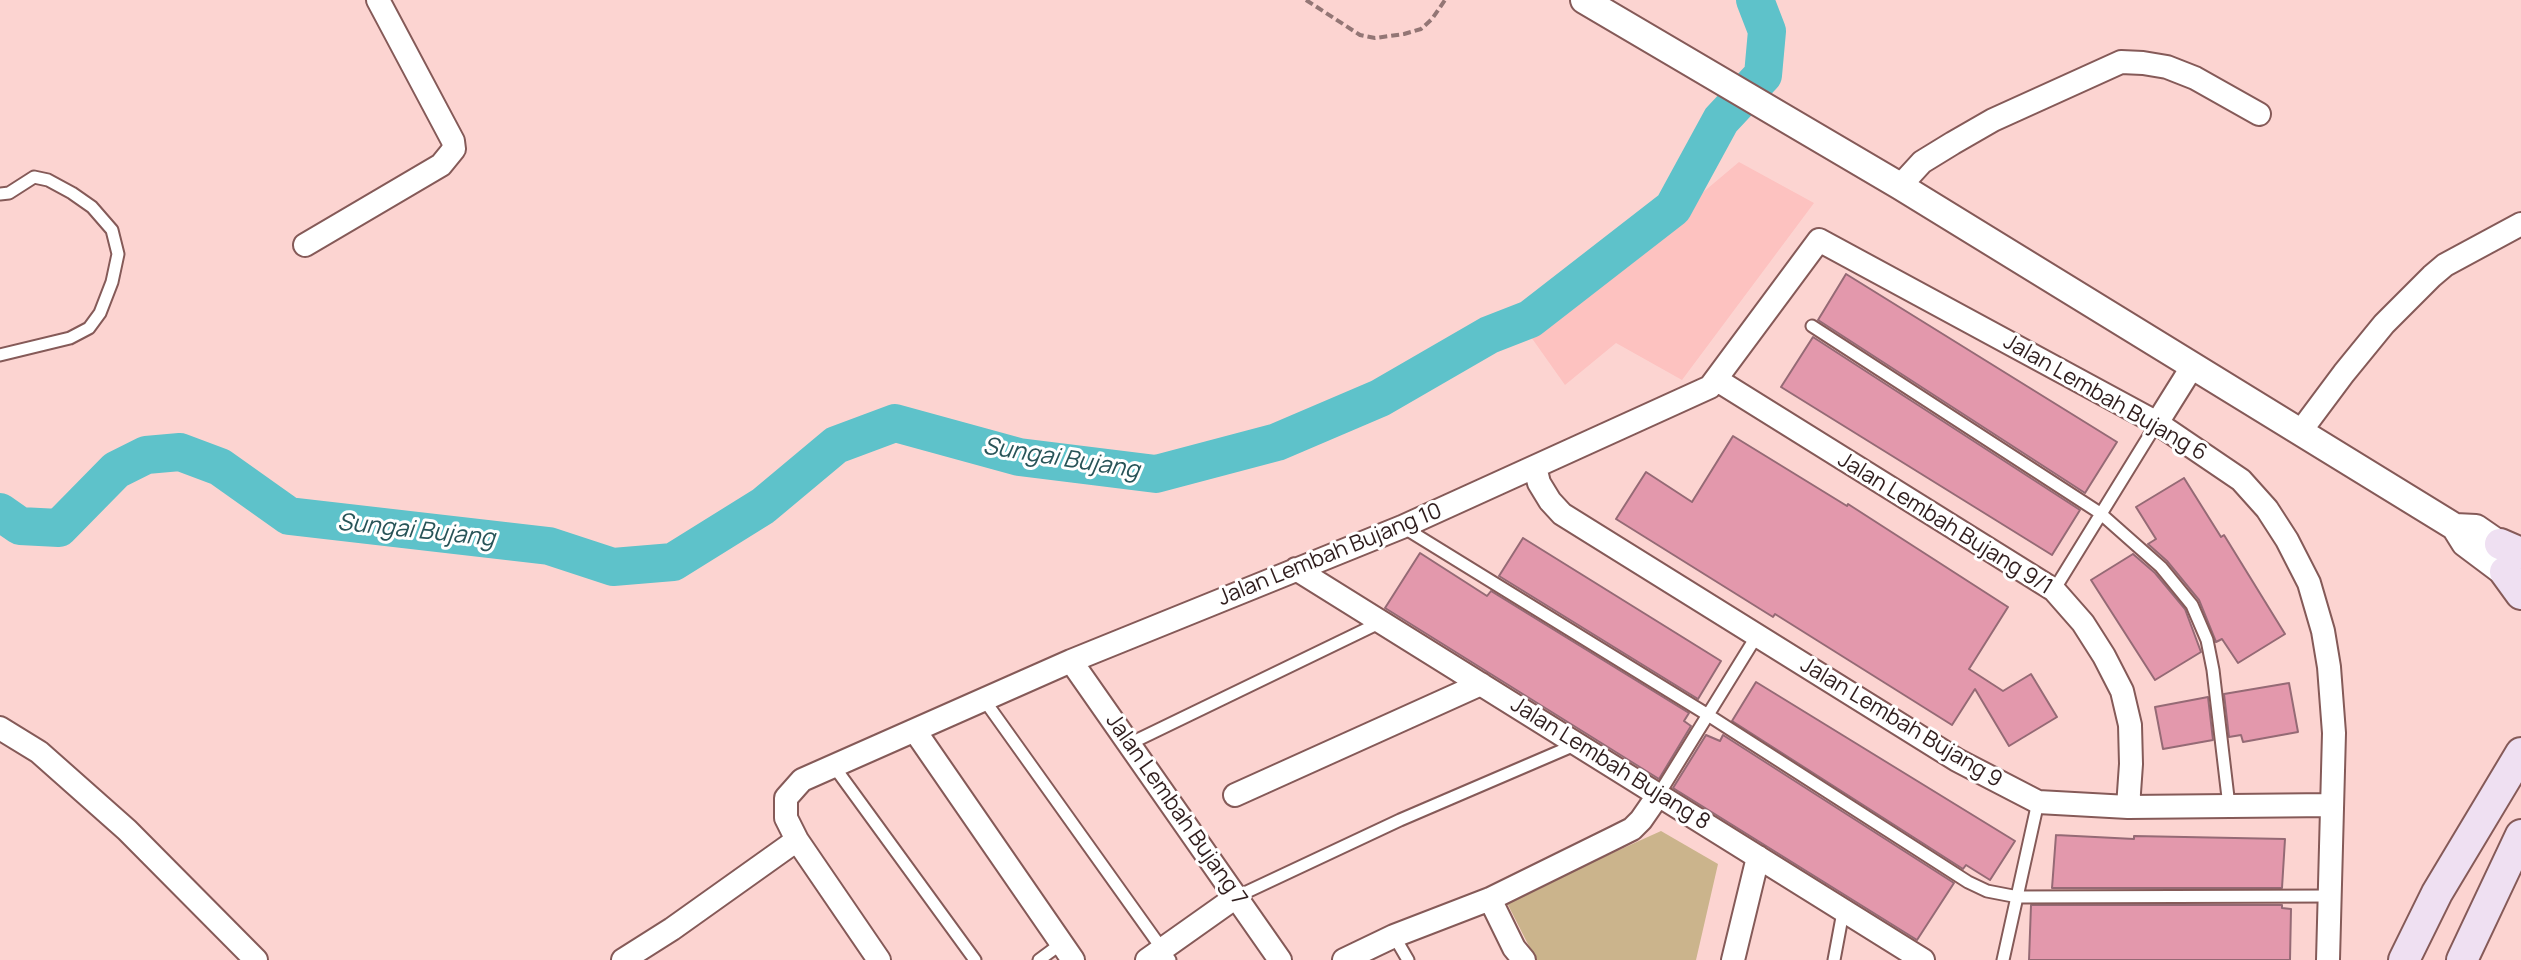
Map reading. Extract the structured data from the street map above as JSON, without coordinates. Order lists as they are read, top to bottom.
{
  "streets": {
    "street": [
      "Jalan Lembah Bujang 6",
      "Jalan Lembah Bujang 9/1",
      "Jalan Lembah Bujang 10",
      "Jalan Lembah Bujang 9",
      "Jalan Lembah Bujang 8",
      "Jalan Lembah Bujang 7"
    ]
  },
  "crossings": [
    ["Jalan Lembah Bujang 6", "Jalan Lembah Bujang 10"],
    ["Jalan Lembah Bujang 6", "Jalan Lembah Bujang 9"],
    ["Jalan Lembah Bujang 9/1", "Jalan Lembah Bujang 10"],
    ["Jalan Lembah Bujang 9/1", "Jalan Lembah Bujang 9"],
    ["Jalan Lembah Bujang 10", "Jalan Lembah Bujang 9"],
    ["Jalan Lembah Bujang 10", "Jalan Lembah Bujang 8"],
    ["Jalan Lembah Bujang 10", "Jalan Lembah Bujang 7"]
  ],
  "water": ["Sungai Bujang"]
}
